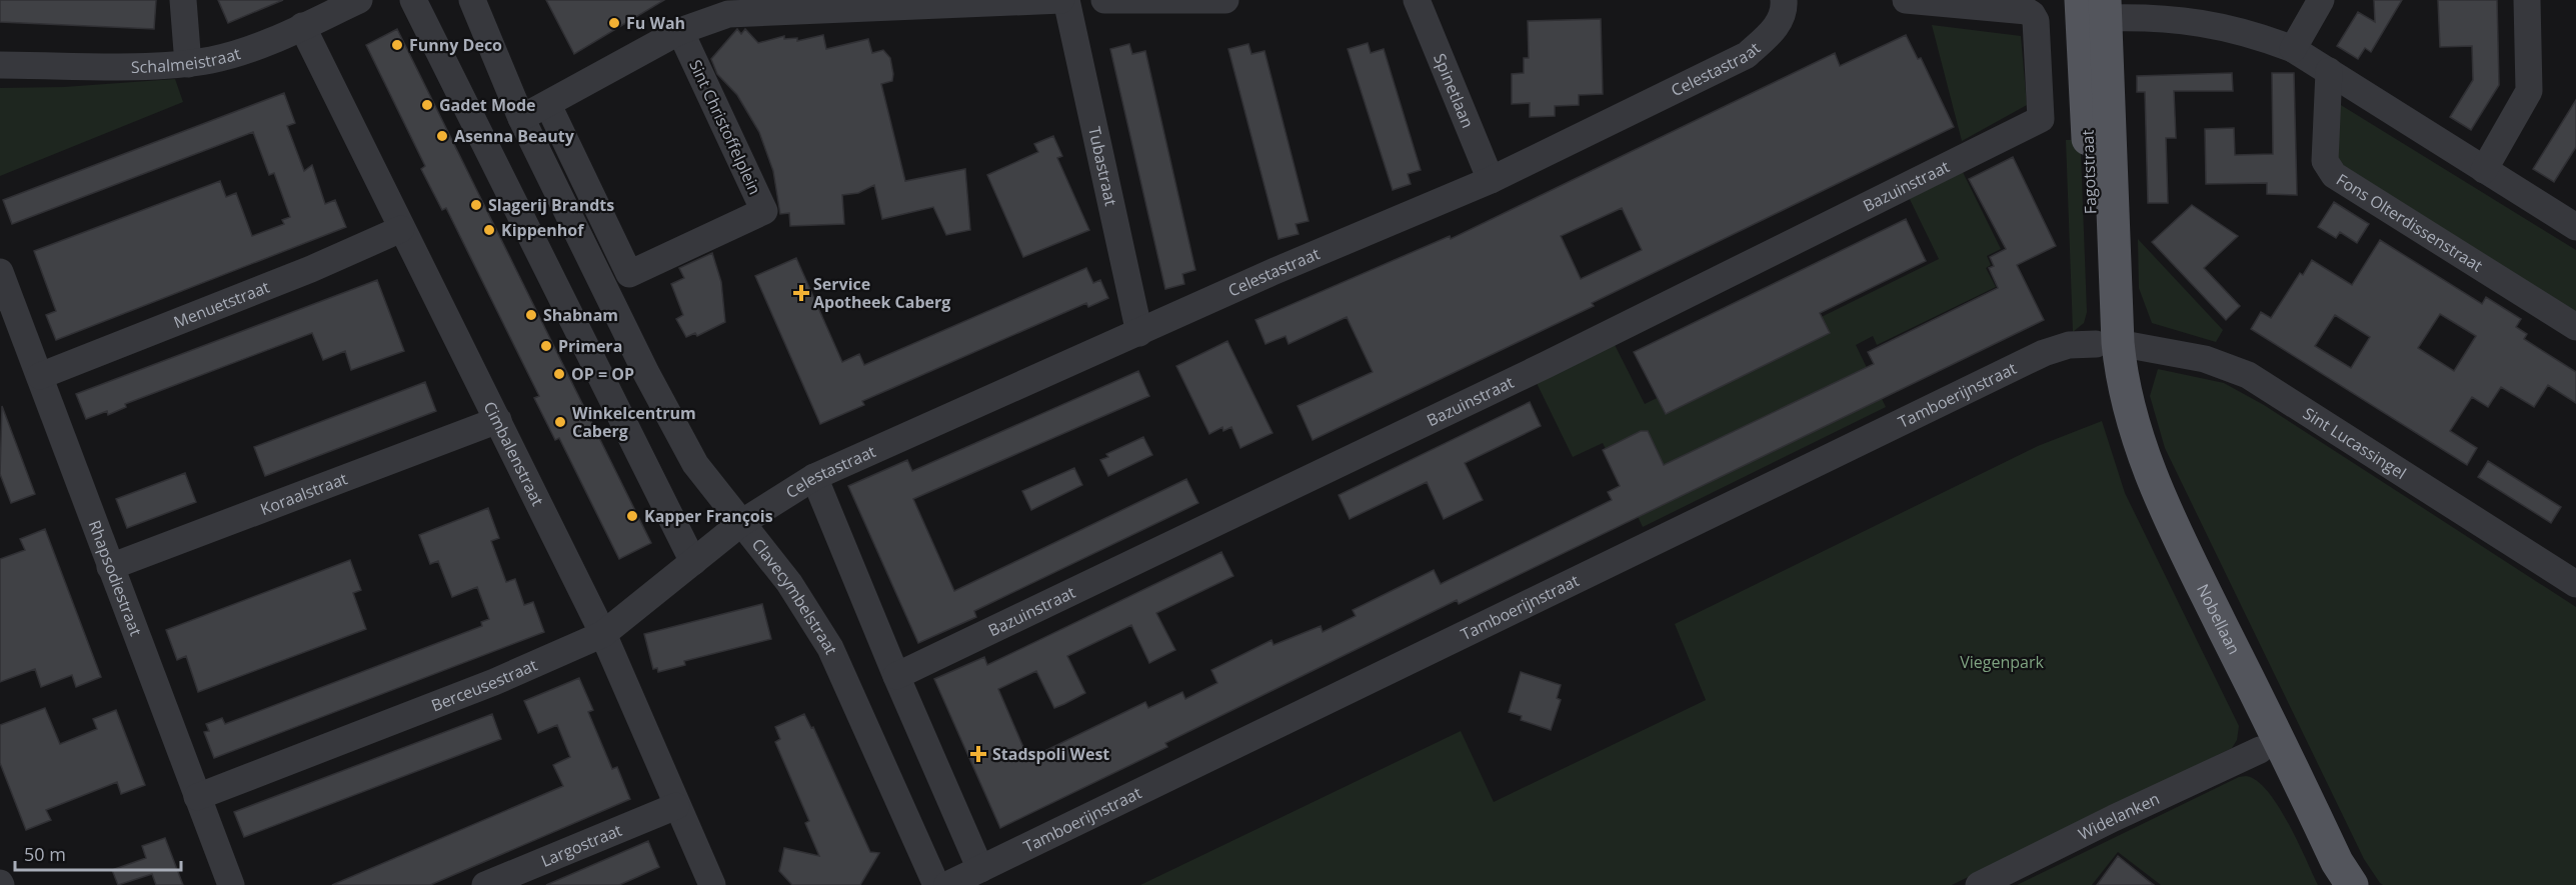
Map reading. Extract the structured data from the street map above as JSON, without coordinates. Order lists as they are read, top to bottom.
{
  "streets": {
    "main road": ["Fagotstraat", "Nobellaan"],
    "street": [
      "Schalmeistraat",
      "Celestastraat",
      "Spinetlaan",
      "Sint Christoffelplein",
      "Tubastraat",
      "Bazuinstraat",
      "Fons Olterdissenstraat",
      "Menuetstraat",
      "Tamboerijnstraat",
      "Sint Lucassingel",
      "Cimbalenstraat",
      "Koraalstraat",
      "Rhapsodiestraat",
      "Clavecymbelstraat",
      "Berceusestraat",
      "Widelanken",
      "Largostraat"
    ]
  },
  "crossings": [
    ["Schalmeistraat", "Cimbalenstraat"],
    ["Celestastraat", "Spinetlaan"],
    ["Celestastraat", "Tubastraat"],
    ["Celestastraat", "Clavecymbelstraat"],
    ["Celestastraat", "Berceusestraat"],
    ["Fagotstraat", "Tamboerijnstraat"],
    ["Fagotstraat", "Sint Lucassingel"],
    ["Fagotstraat", "Nobellaan"],
    ["Menuetstraat", "Cimbalenstraat"],
    ["Menuetstraat", "Rhapsodiestraat"],
    ["Tamboerijnstraat", "Sint Lucassingel"],
    ["Tamboerijnstraat", "Nobellaan"],
    ["Sint Lucassingel", "Nobellaan"],
    ["Cimbalenstraat", "Koraalstraat"],
    ["Cimbalenstraat", "Berceusestraat"],
    ["Cimbalenstraat", "Largostraat"],
    ["Koraalstraat", "Rhapsodiestraat"],
    ["Rhapsodiestraat", "Berceusestraat"],
    ["Clavecymbelstraat", "Berceusestraat"],
    ["Nobellaan", "Widelanken"]
  ],
  "parks": ["Viegenpark"],
  "places": {
    "other": [
      "Fu Wah",
      "Funny Deco",
      "Gadet Mode",
      "Asenna Beauty",
      "Slagerij Brandts",
      "Kippenhof",
      "Shabnam",
      "Primera",
      "OP = OP",
      "Winkelcentrum Caberg",
      "Kapper François"
    ],
    "health": ["Service Apotheek Caberg", "Stadspoli West"]
  },
  "scale_bar": "50 m"
}
